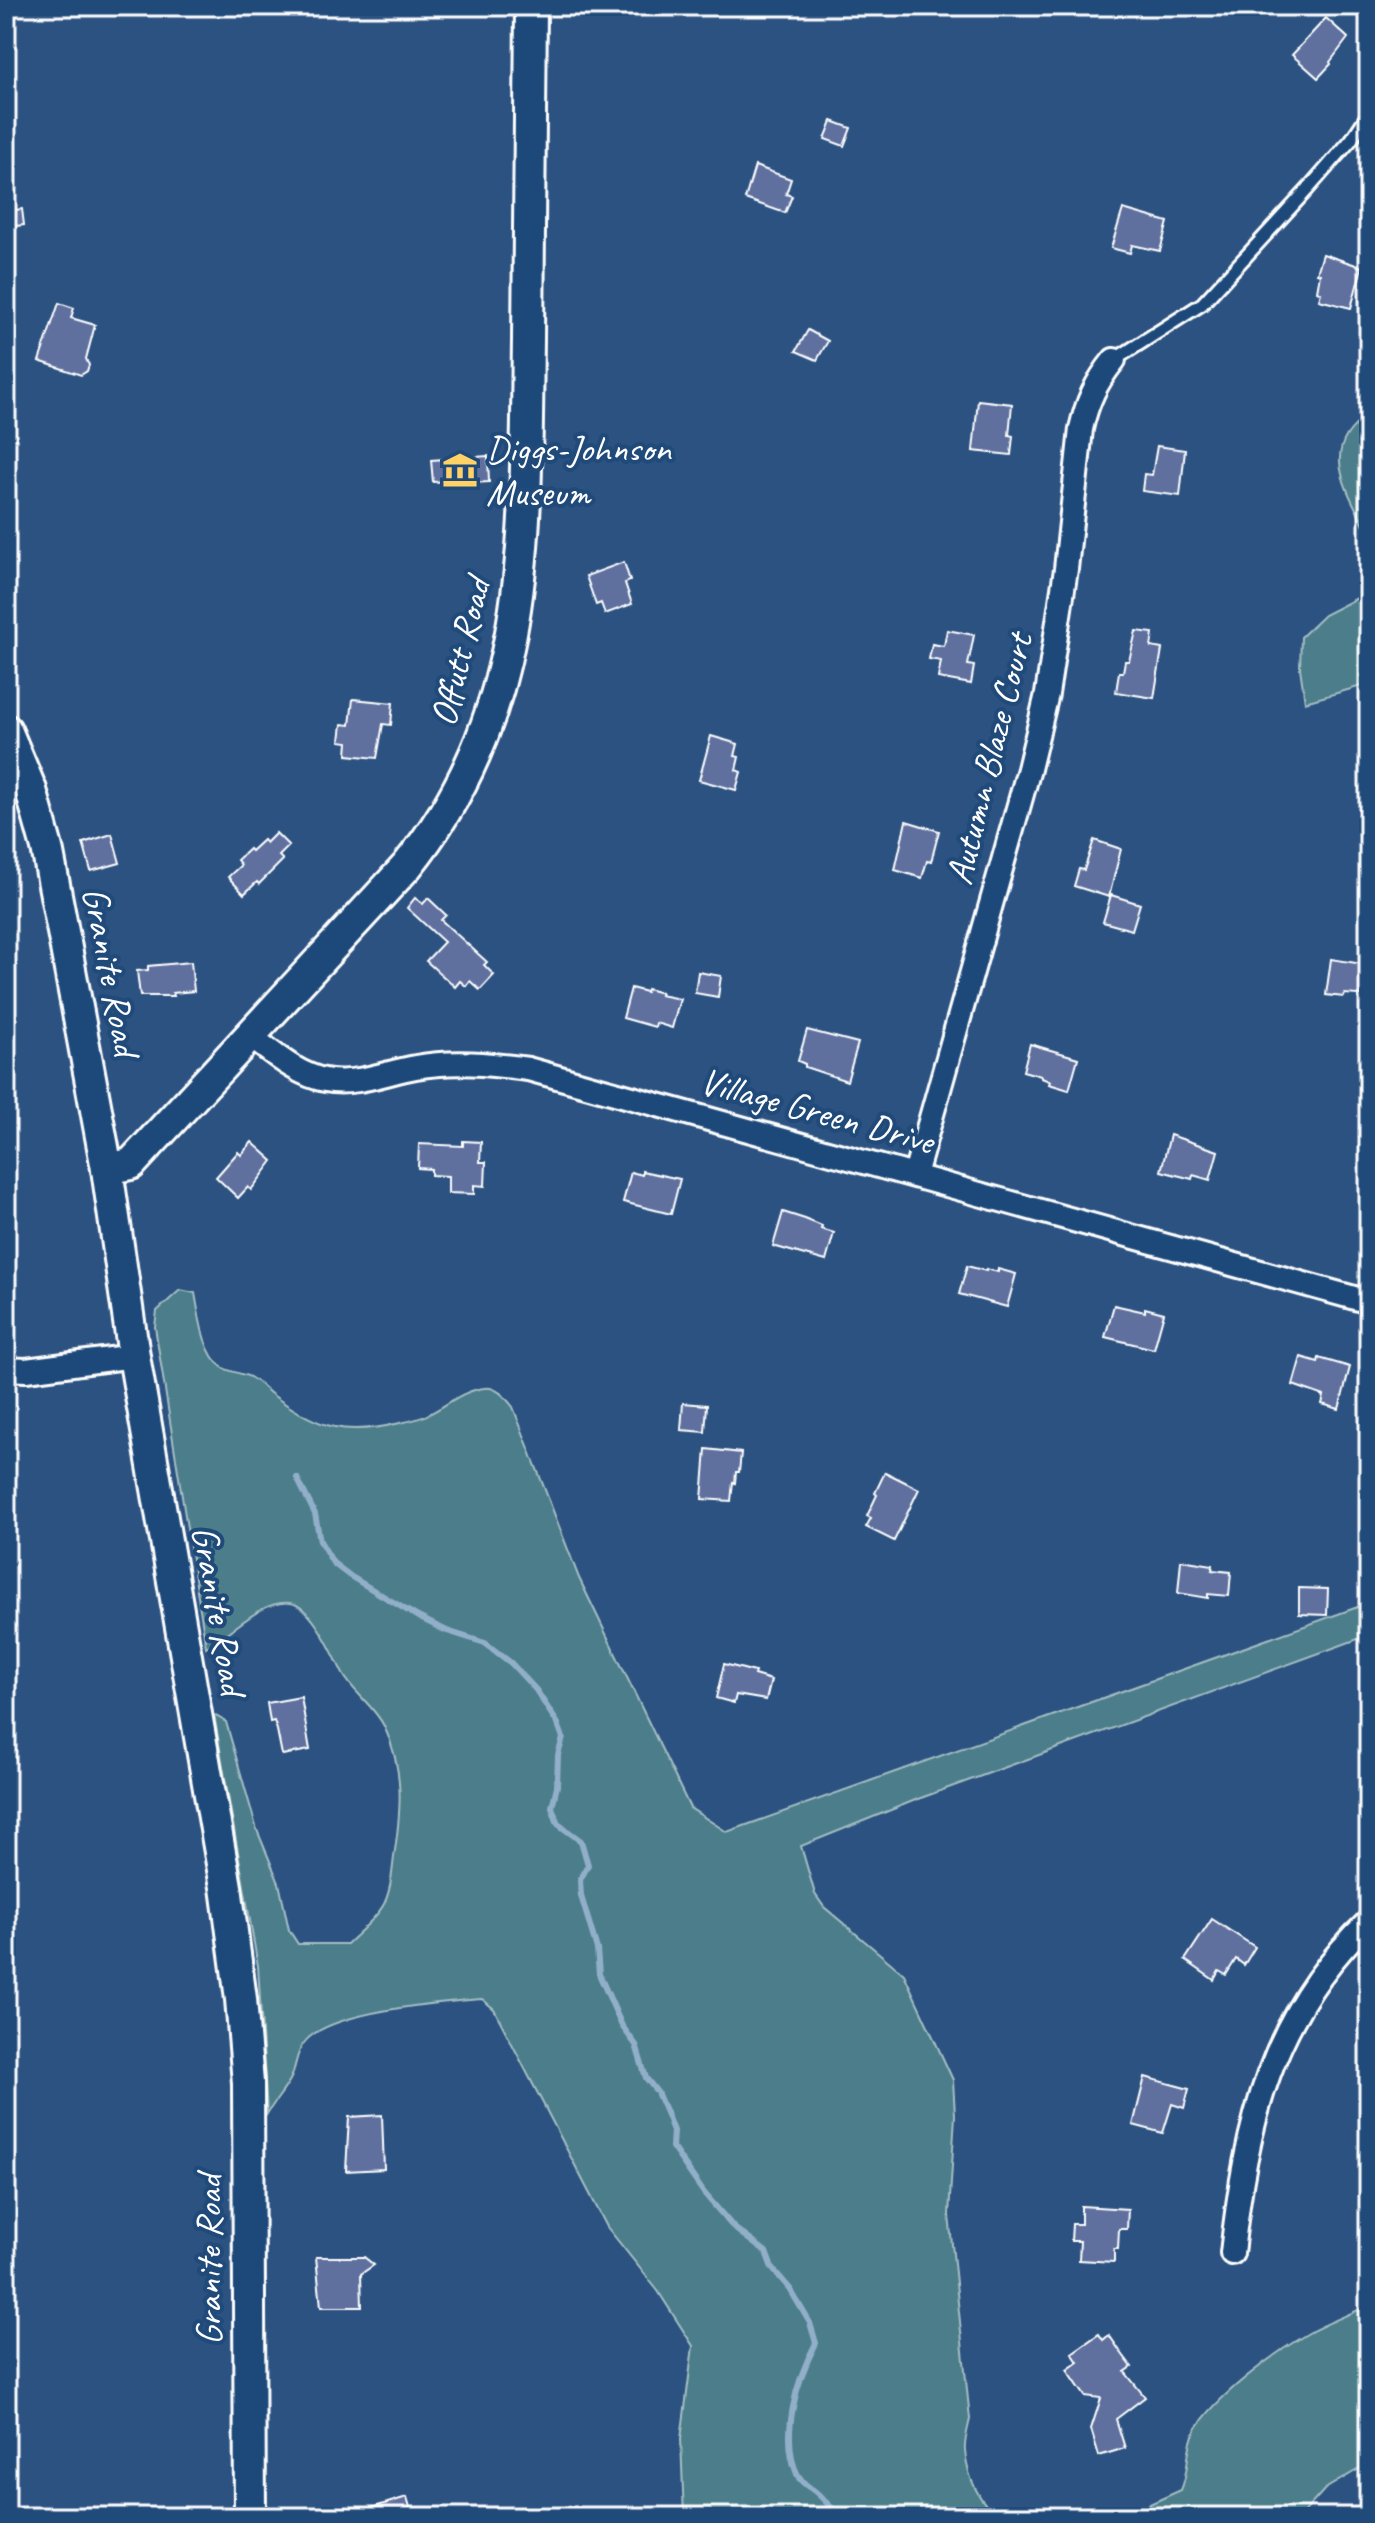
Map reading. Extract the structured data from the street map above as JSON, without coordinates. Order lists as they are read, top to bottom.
{
  "streets": {
    "street": [
      "Offutt Road",
      "Autumn Blaze Court",
      "Granite Road",
      "Village Green Drive"
    ]
  },
  "crossings": [
    ["Offutt Road", "Granite Road"],
    ["Offutt Road", "Village Green Drive"],
    ["Autumn Blaze Court", "Village Green Drive"]
  ],
  "places": {
    "museum": ["Diggs-Johnson Museum"]
  }
}
